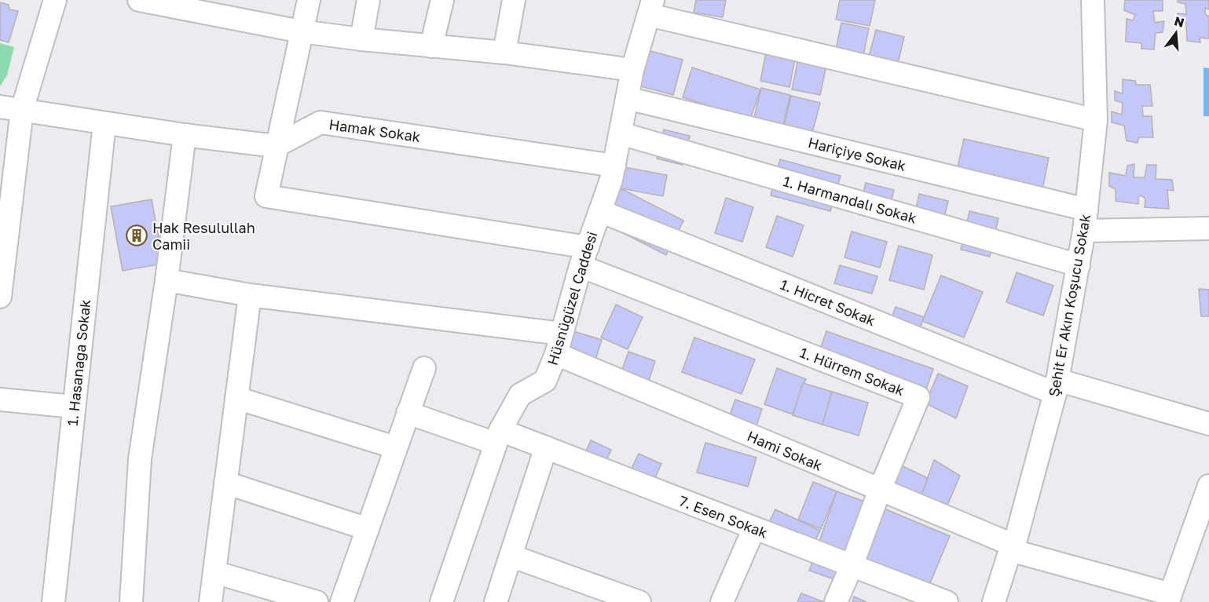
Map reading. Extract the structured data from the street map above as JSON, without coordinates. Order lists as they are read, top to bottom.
{
  "streets": {
    "street": [
      "Hamak Sokak",
      "Hariçiye Sokak",
      "1. Harmandalı Sokak",
      "Hüsnügüzel Caddesi",
      "1. Hicret Sokak",
      "Şehit Er Akın Koşucu Sokak",
      "1. Hasanağa Sokak",
      "1. Hürrem Sokak",
      "Hami Sokak",
      "7. Esen Sokak"
    ]
  },
  "crossings": [
    ["Hamak Sokak", "Hüsnügüzel Caddesi"],
    ["Hariçiye Sokak", "Hüsnügüzel Caddesi"],
    ["Hariçiye Sokak", "Şehit Er Akın Koşucu Sokak"],
    ["1. Harmandalı Sokak", "Hüsnügüzel Caddesi"],
    ["1. Harmandalı Sokak", "Şehit Er Akın Koşucu Sokak"],
    ["Hüsnügüzel Caddesi", "1. Hicret Sokak"],
    ["Hüsnügüzel Caddesi", "1. Hürrem Sokak"],
    ["Hüsnügüzel Caddesi", "Hami Sokak"],
    ["Hüsnügüzel Caddesi", "7. Esen Sokak"],
    ["1. Hicret Sokak", "Şehit Er Akın Koşucu Sokak"],
    ["Şehit Er Akın Koşucu Sokak", "Hami Sokak"],
    ["1. Hürrem Sokak", "Hami Sokak"],
    ["1. Hürrem Sokak", "7. Esen Sokak"]
  ],
  "places": {
    "building": ["Hak Resulullah Camii"]
  },
  "north": "top"
}
